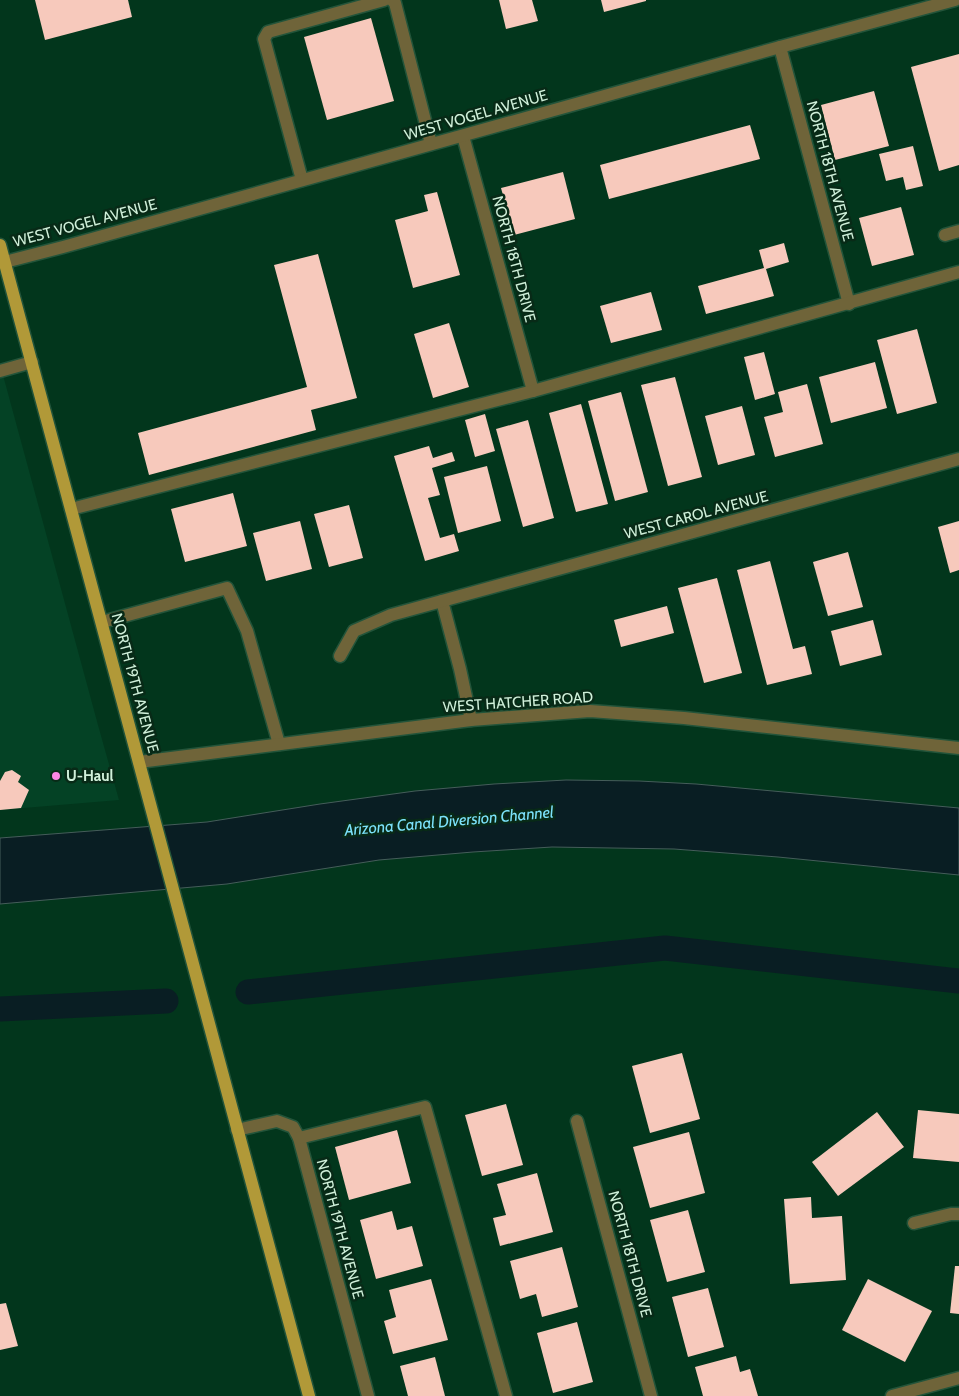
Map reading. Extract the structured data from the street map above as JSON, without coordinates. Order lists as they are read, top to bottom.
{
  "streets": {
    "main road": ["NORTH 19TH AVENUE"],
    "street": [
      "WEST VOGEL AVENUE",
      "NORTH 18TH AVENUE",
      "NORTH 18TH DRIVE",
      "WEST CAROL AVENUE",
      "WEST HATCHER ROAD"
    ]
  },
  "crossings": [
    ["WEST VOGEL AVENUE", "NORTH 18TH AVENUE"],
    ["WEST VOGEL AVENUE", "NORTH 18TH DRIVE"],
    ["WEST VOGEL AVENUE", "NORTH 19TH AVENUE"],
    ["NORTH 19TH AVENUE", "WEST HATCHER ROAD"]
  ],
  "water": ["Arizona Canal Diversion Channel"],
  "places": ["U-Haul"]
}
